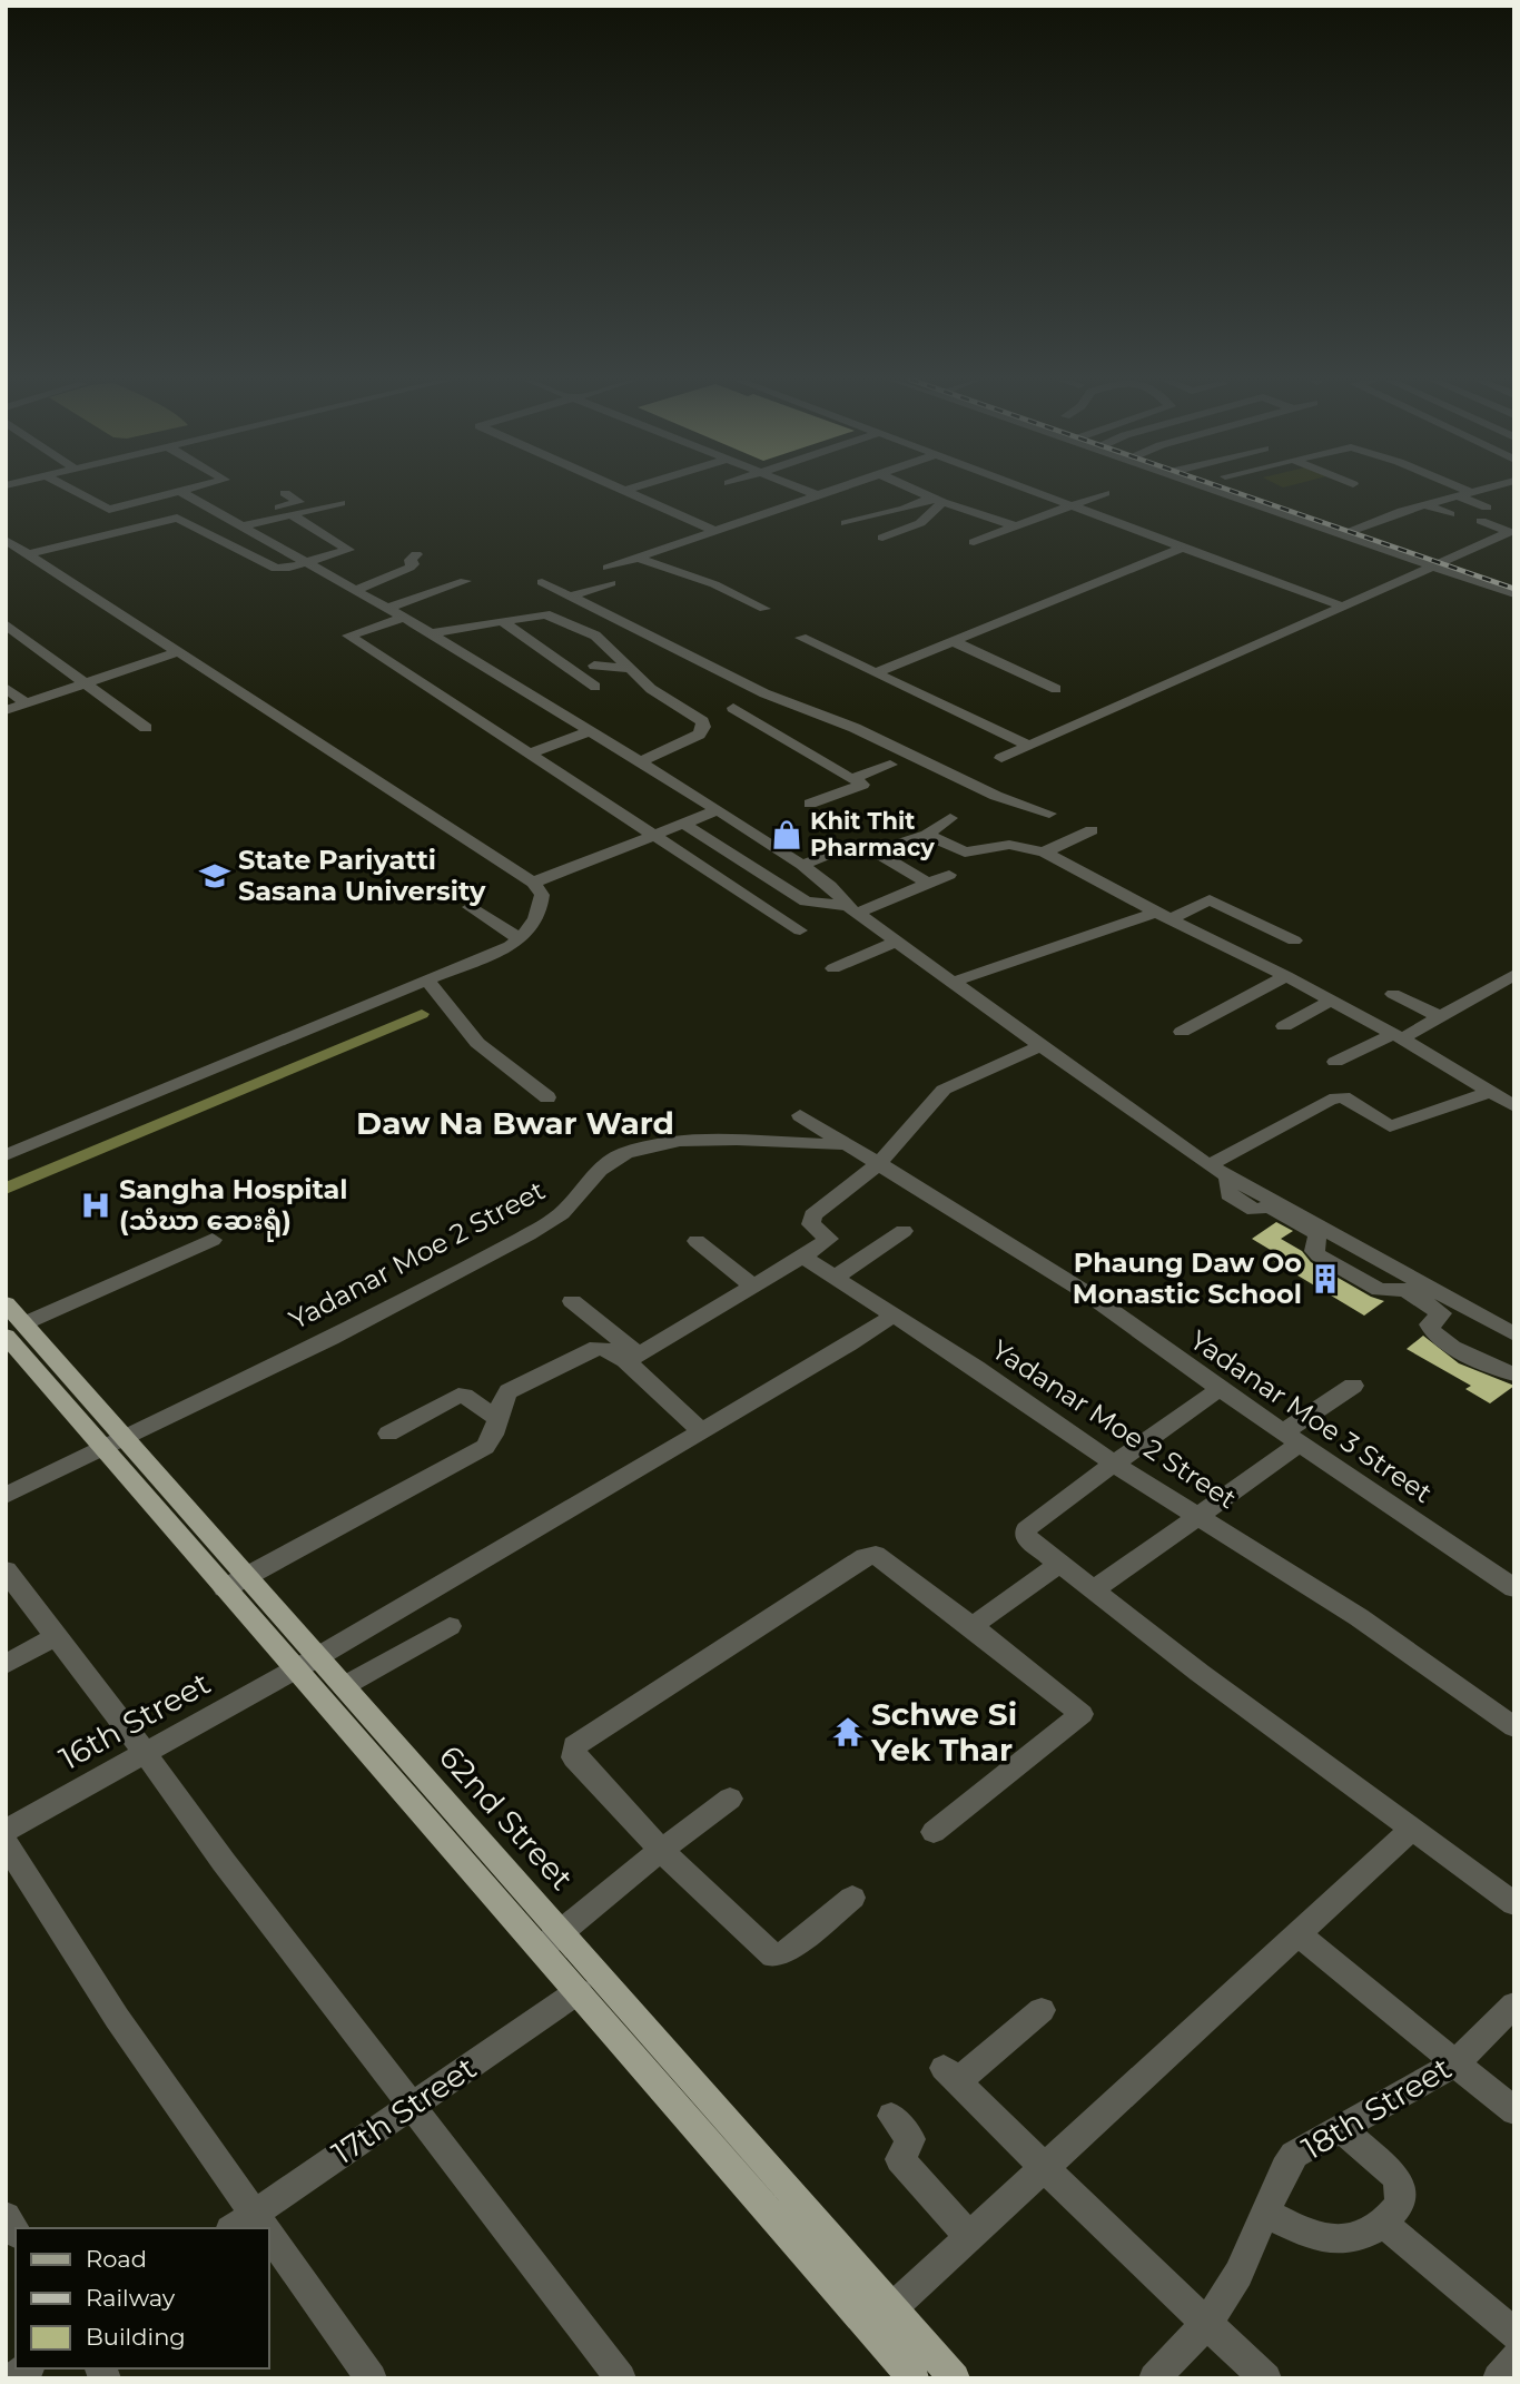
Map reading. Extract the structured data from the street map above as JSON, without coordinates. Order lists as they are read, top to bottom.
{
  "streets": {
    "main road": ["62nd Street"],
    "street": [
      "Yadanar Moe 2 Street",
      "Yadanar Moe 3 Street",
      "16th Street",
      "18th Street",
      "17th Street"
    ]
  },
  "crossings": [
    ["Yadanar Moe 2 Street", "Yadanar Moe 3 Street"],
    ["Yadanar Moe 2 Street", "16th Street"],
    ["Yadanar Moe 2 Street", "62nd Street"],
    ["16th Street", "62nd Street"],
    ["62nd Street", "17th Street"]
  ],
  "districts": ["Daw Na Bwar Ward"],
  "places": {
    "shop": ["Khit Thit Pharmacy"],
    "school or university": ["State Pariyatti Sasana University"],
    "hospital": ["Sangha Hospital (သံဃာ ဆေးရုံ)"],
    "building": ["Phaung Daw Oo Monastic School"],
    "temple": ["Schwe Si Yek Thar"]
  },
  "legend": ["Road", "Railway", "Building"]
}
